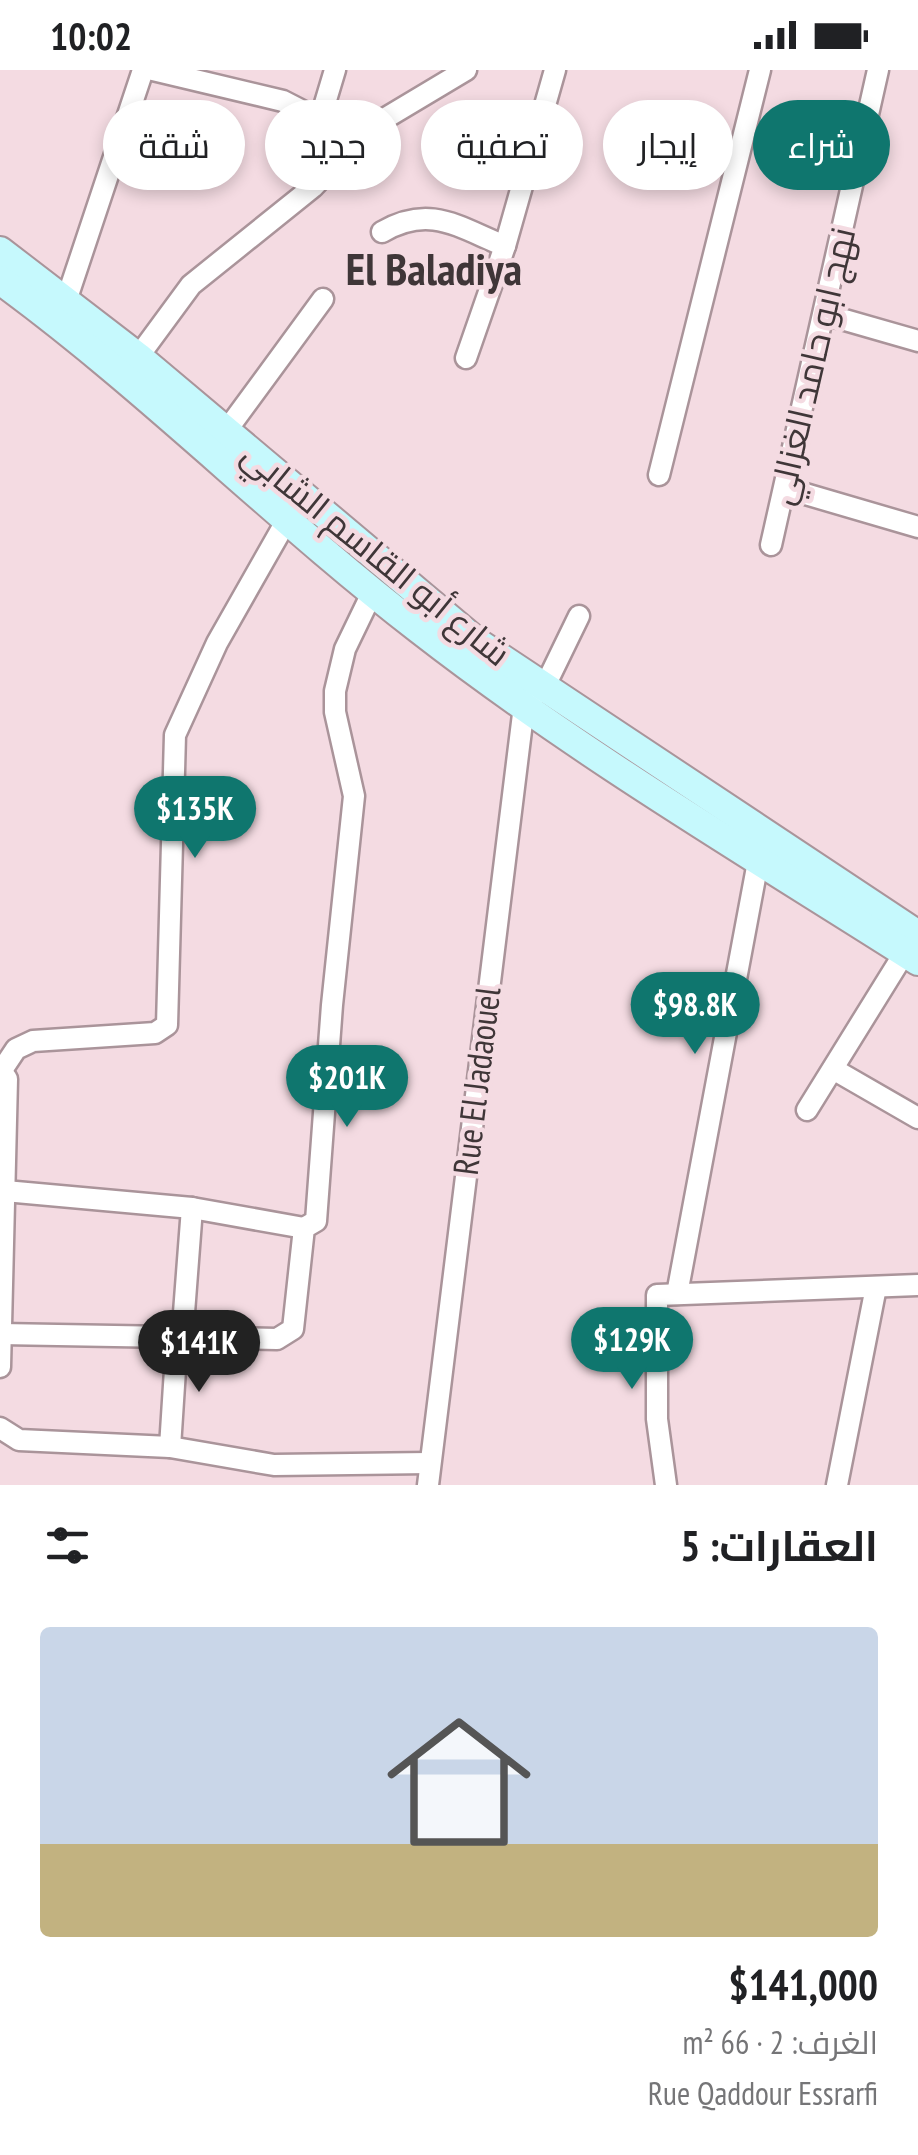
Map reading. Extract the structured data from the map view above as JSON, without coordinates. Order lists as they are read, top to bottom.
{
  "streets": {
    "street": ["نهج ابو حامد الغزالي", "شارع أبو القاسم الشابي", "Rue El Jadaouel"]
  },
  "crossings": [
    ["شارع أبو القاسم الشابي", "Rue El Jadaouel"]
  ],
  "districts": ["El Baladiya"],
  "page": {
    "status": "10:02",
    "chip": [
      "شراء",
      "إيجار",
      "تصفية",
      "جديد",
      "شقة"
    ],
    "price": [
      "$135K",
      "$98.8K",
      "$201K",
      "$129K",
      "$141K"
    ],
    "heading": "العقارات: 5",
    "list": [
      {
        "name": "$141,000",
        "note": "الغرف: 2 · 66 m² · Rue Qaddour Essrarfi"
      }
    ]
  }
}
